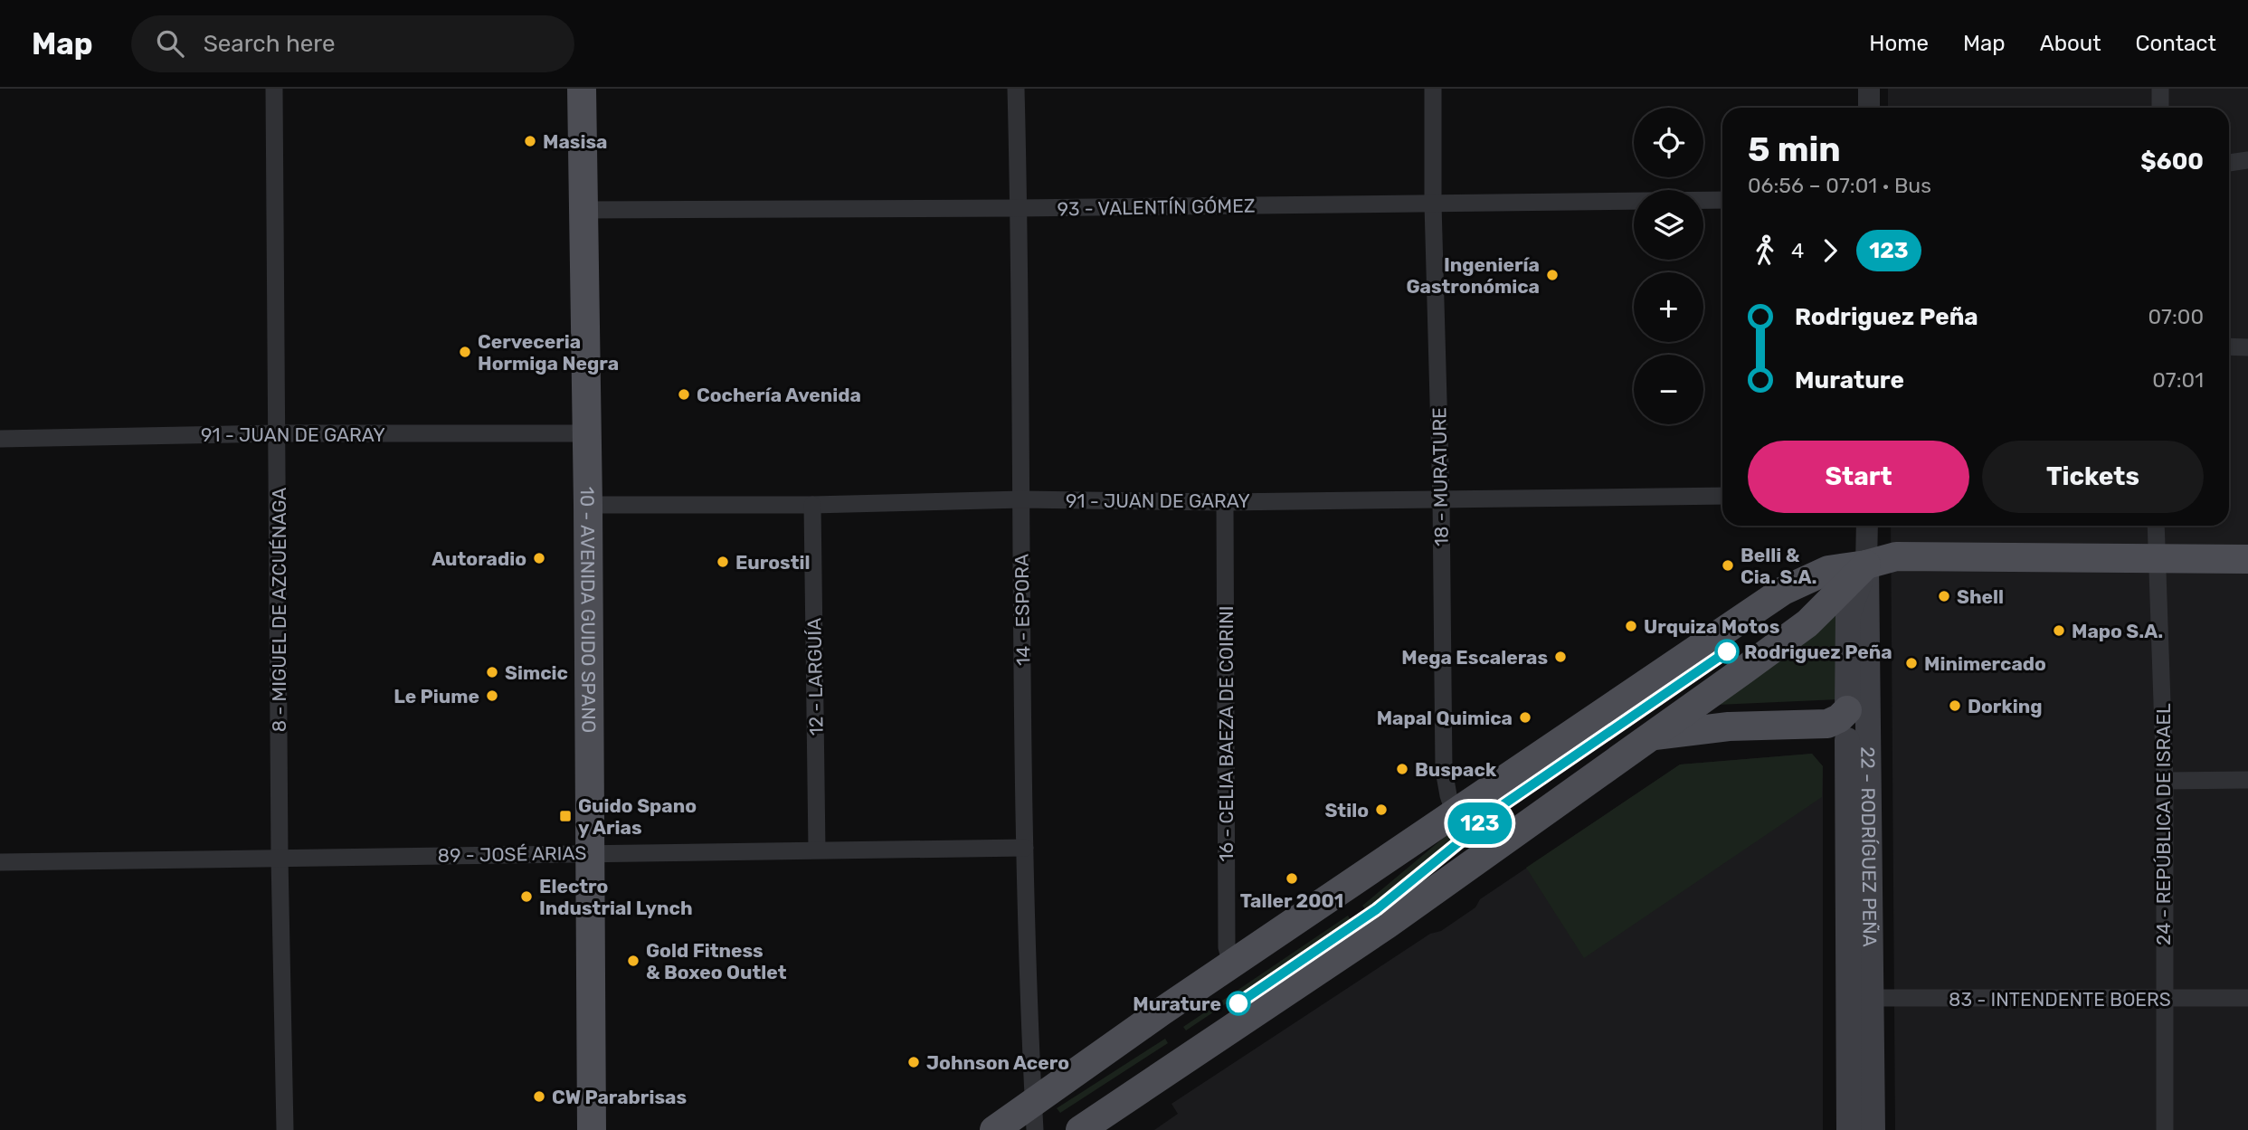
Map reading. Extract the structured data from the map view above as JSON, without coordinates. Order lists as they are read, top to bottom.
{
  "streets": {
    "main road": ["10 - AVENIDA GUIDO SPANO", "22 - RODRÍGUEZ PEÑA"],
    "street": [
      "93 - VALENTÍN GÓMEZ",
      "91 - JUAN DE GARAY",
      "18 - MURATURE",
      "8 - MIGUEL DE AZCUÉNAGA",
      "14 - ESPORA",
      "12 - LARGUÍA",
      "16 - CELIA BAEZA DE COIRINI",
      "24 - REPÚBLICA DE ISRAEL",
      "89 - JOSÉ ARIAS",
      "83 - INTENDENTE BOERS"
    ]
  },
  "crossings": [
    ["93 - VALENTÍN GÓMEZ", "18 - MURATURE"],
    ["93 - VALENTÍN GÓMEZ", "10 - AVENIDA GUIDO SPANO"],
    ["93 - VALENTÍN GÓMEZ", "14 - ESPORA"],
    ["91 - JUAN DE GARAY", "18 - MURATURE"],
    ["91 - JUAN DE GARAY", "10 - AVENIDA GUIDO SPANO"],
    ["91 - JUAN DE GARAY", "8 - MIGUEL DE AZCUÉNAGA"],
    ["91 - JUAN DE GARAY", "14 - ESPORA"],
    ["91 - JUAN DE GARAY", "12 - LARGUÍA"],
    ["91 - JUAN DE GARAY", "16 - CELIA BAEZA DE COIRINI"],
    ["10 - AVENIDA GUIDO SPANO", "89 - JOSÉ ARIAS"],
    ["8 - MIGUEL DE AZCUÉNAGA", "89 - JOSÉ ARIAS"],
    ["14 - ESPORA", "89 - JOSÉ ARIAS"],
    ["12 - LARGUÍA", "89 - JOSÉ ARIAS"],
    ["24 - REPÚBLICA DE ISRAEL", "83 - INTENDENTE BOERS"],
    ["22 - RODRÍGUEZ PEÑA", "83 - INTENDENTE BOERS"]
  ],
  "places": {
    "other": [
      "Masisa",
      "Ingeniería Gastronómica",
      "Cerveceria Hormiga Negra",
      "Cochería Avenida",
      "Autoradio",
      "Eurostil",
      "Belli & Cia. S.A.",
      "Shell",
      "Urquiza Motos",
      "Mapo S.A.",
      "Rodriguez Peña",
      "Mega Escaleras",
      "Minimercado",
      "Simcic",
      "Le Piume",
      "Dorking",
      "Mapal Quimica",
      "Buspack",
      "Stilo",
      "Taller 2001",
      "Electro Industrial Lynch",
      "Gold Fitness & Boxeo Outlet",
      "Murature",
      "Johnson Acero",
      "CW Parabrisas"
    ],
    "transit": ["Guido Spano y Arias"]
  },
  "lines": ["bus line 123"],
  "page": {
    "header": "Map",
    "search": "Search here",
    "nav": [
      "Home",
      "Map",
      "About",
      "Contact"
    ],
    "on_map": "123",
    "map_buttons": ["+", "−"],
    "heading": ["5 min", "06:56 – 07:01 · Bus", "$600"],
    "legs": ["4", "123"],
    "list": [
      {
        "name": "Rodriguez Peña",
        "value": "07:00"
      },
      {
        "name": "Murature",
        "value": "07:01"
      }
    ],
    "buttons": ["Start", "Tickets"]
  }
}
